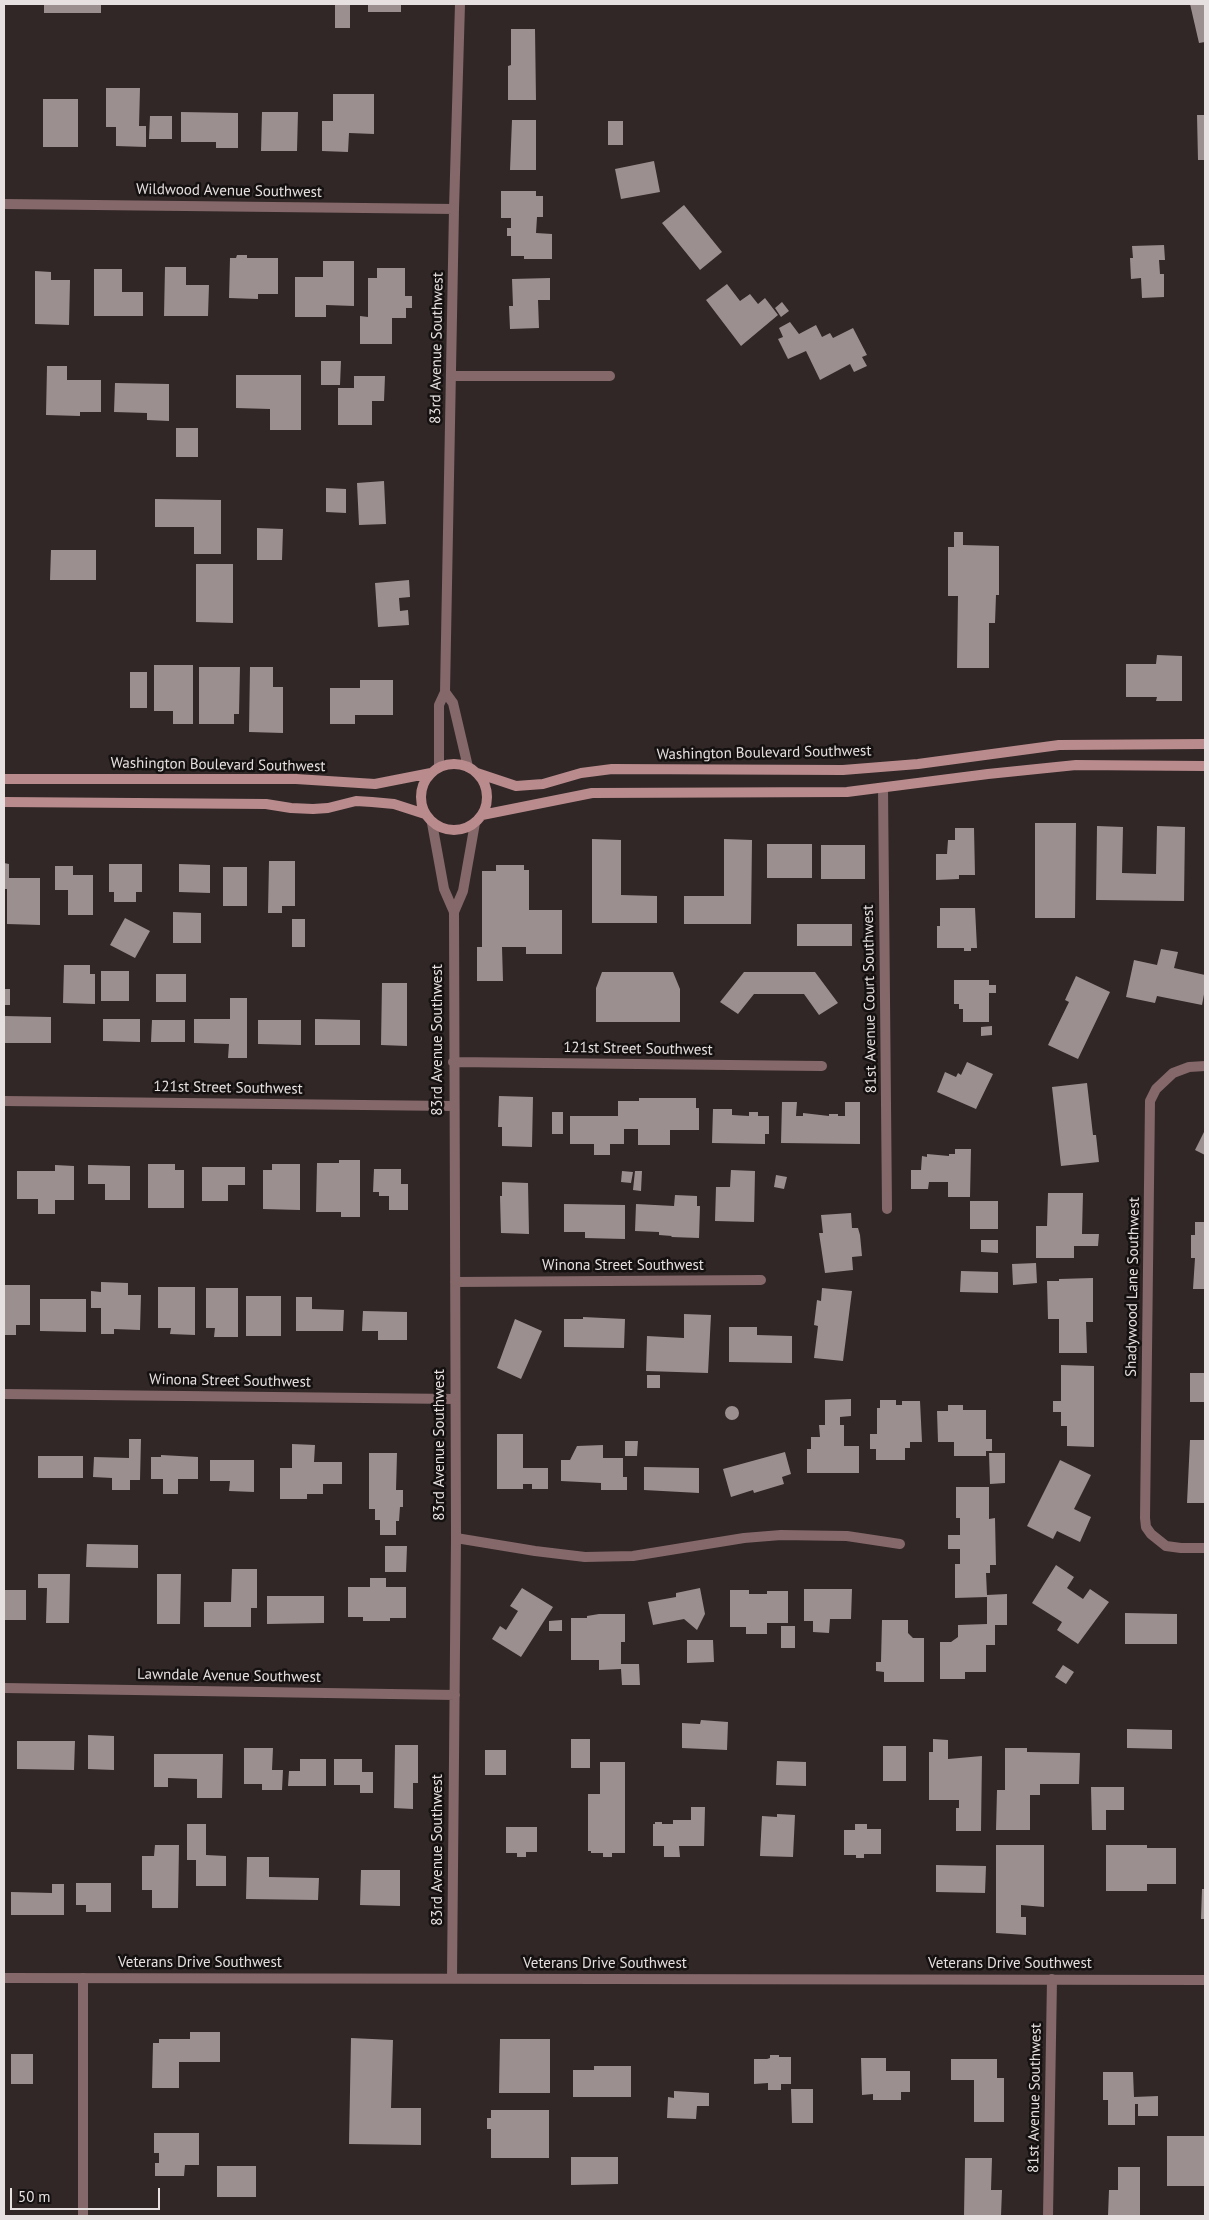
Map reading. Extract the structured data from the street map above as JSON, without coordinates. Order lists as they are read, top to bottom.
{
  "streets": {
    "main road": ["Washington Boulevard Southwest"],
    "street": [
      "Wildwood Avenue Southwest",
      "83rd Avenue Southwest",
      "81st Avenue Court Southwest",
      "121st Street Southwest",
      "Winona Street Southwest",
      "Shadywood Lane Southwest",
      "Lawndale Avenue Southwest",
      "Veterans Drive Southwest",
      "81st Avenue Southwest"
    ]
  },
  "crossings": [
    ["Wildwood Avenue Southwest", "83rd Avenue Southwest"],
    ["83rd Avenue Southwest", "Washington Boulevard Southwest"],
    ["83rd Avenue Southwest", "121st Street Southwest"],
    ["83rd Avenue Southwest", "Winona Street Southwest"],
    ["83rd Avenue Southwest", "Lawndale Avenue Southwest"],
    ["83rd Avenue Southwest", "Veterans Drive Southwest"],
    ["Veterans Drive Southwest", "81st Avenue Southwest"]
  ],
  "scale_bar": "50 m"
}
